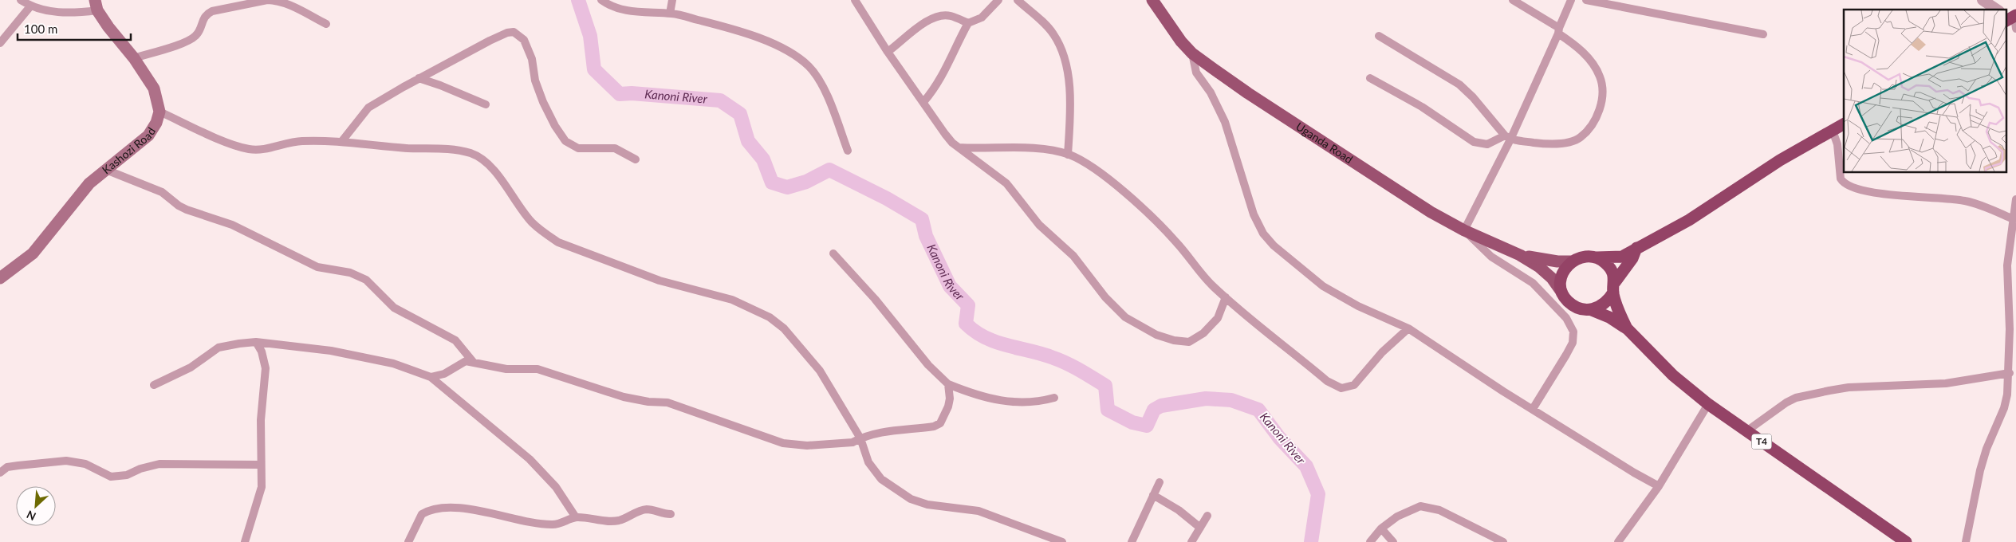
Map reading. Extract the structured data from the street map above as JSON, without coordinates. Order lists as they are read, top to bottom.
{
  "streets": {
    "highway": ["T4"],
    "main road": ["Uganda Road", "Kashozi Road"]
  },
  "crossings": [
    ["Uganda Road", "T4"]
  ],
  "water": ["Kanoni River"],
  "scale_bar": "100 m",
  "north": "bottom left"
}
